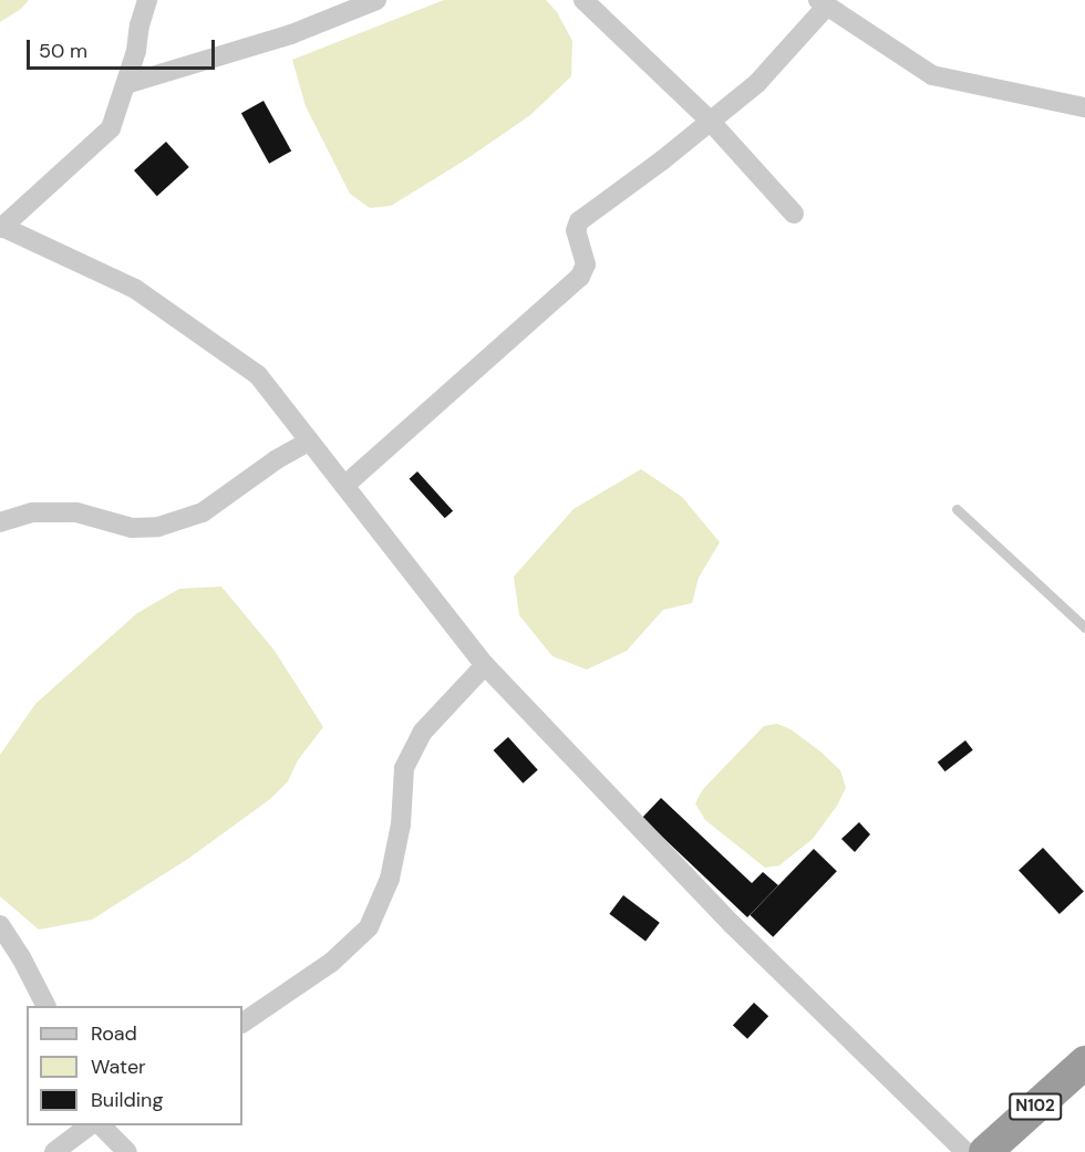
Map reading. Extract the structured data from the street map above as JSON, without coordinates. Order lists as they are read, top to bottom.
{
  "streets": {
    "highway": ["N102"]
  },
  "legend": ["Road", "Water", "Building"],
  "scale_bar": "50 m"
}
